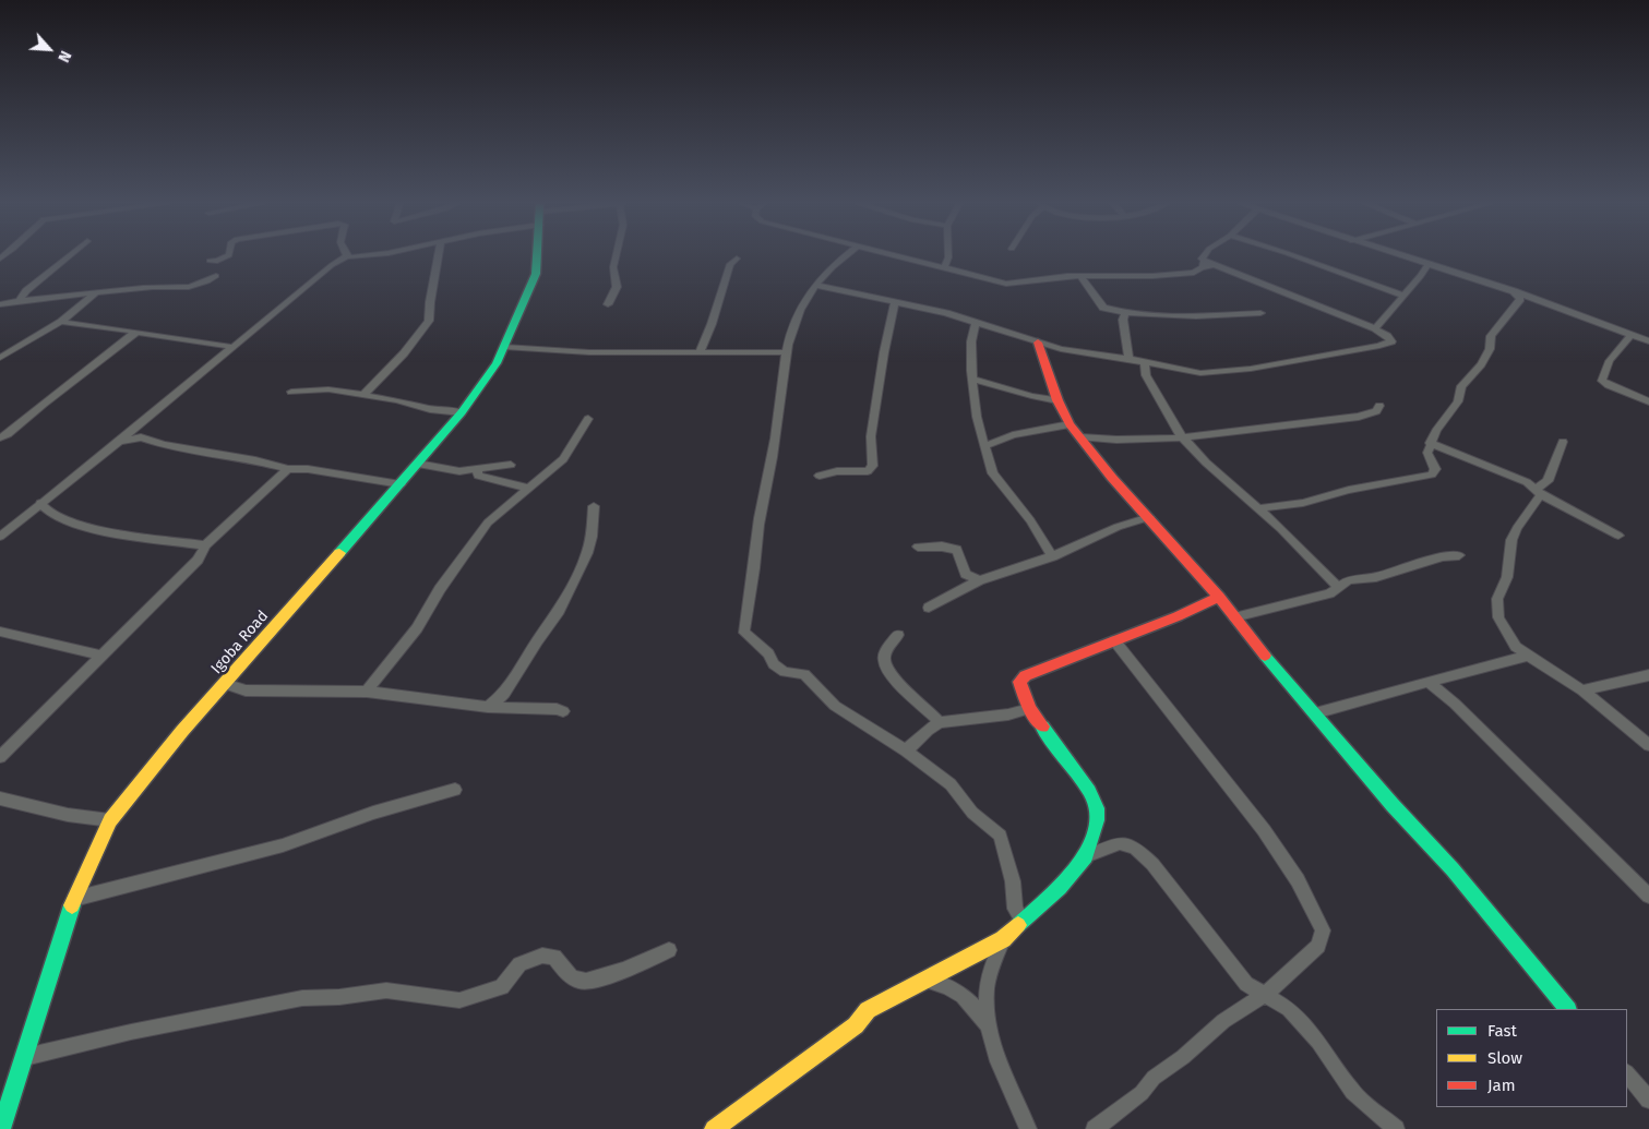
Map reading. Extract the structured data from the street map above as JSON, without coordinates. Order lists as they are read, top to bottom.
{
  "streets": {
    "street": ["Igoba Road"]
  },
  "legend": ["Fast", "Slow", "Jam"],
  "north": "bottom right"
}
